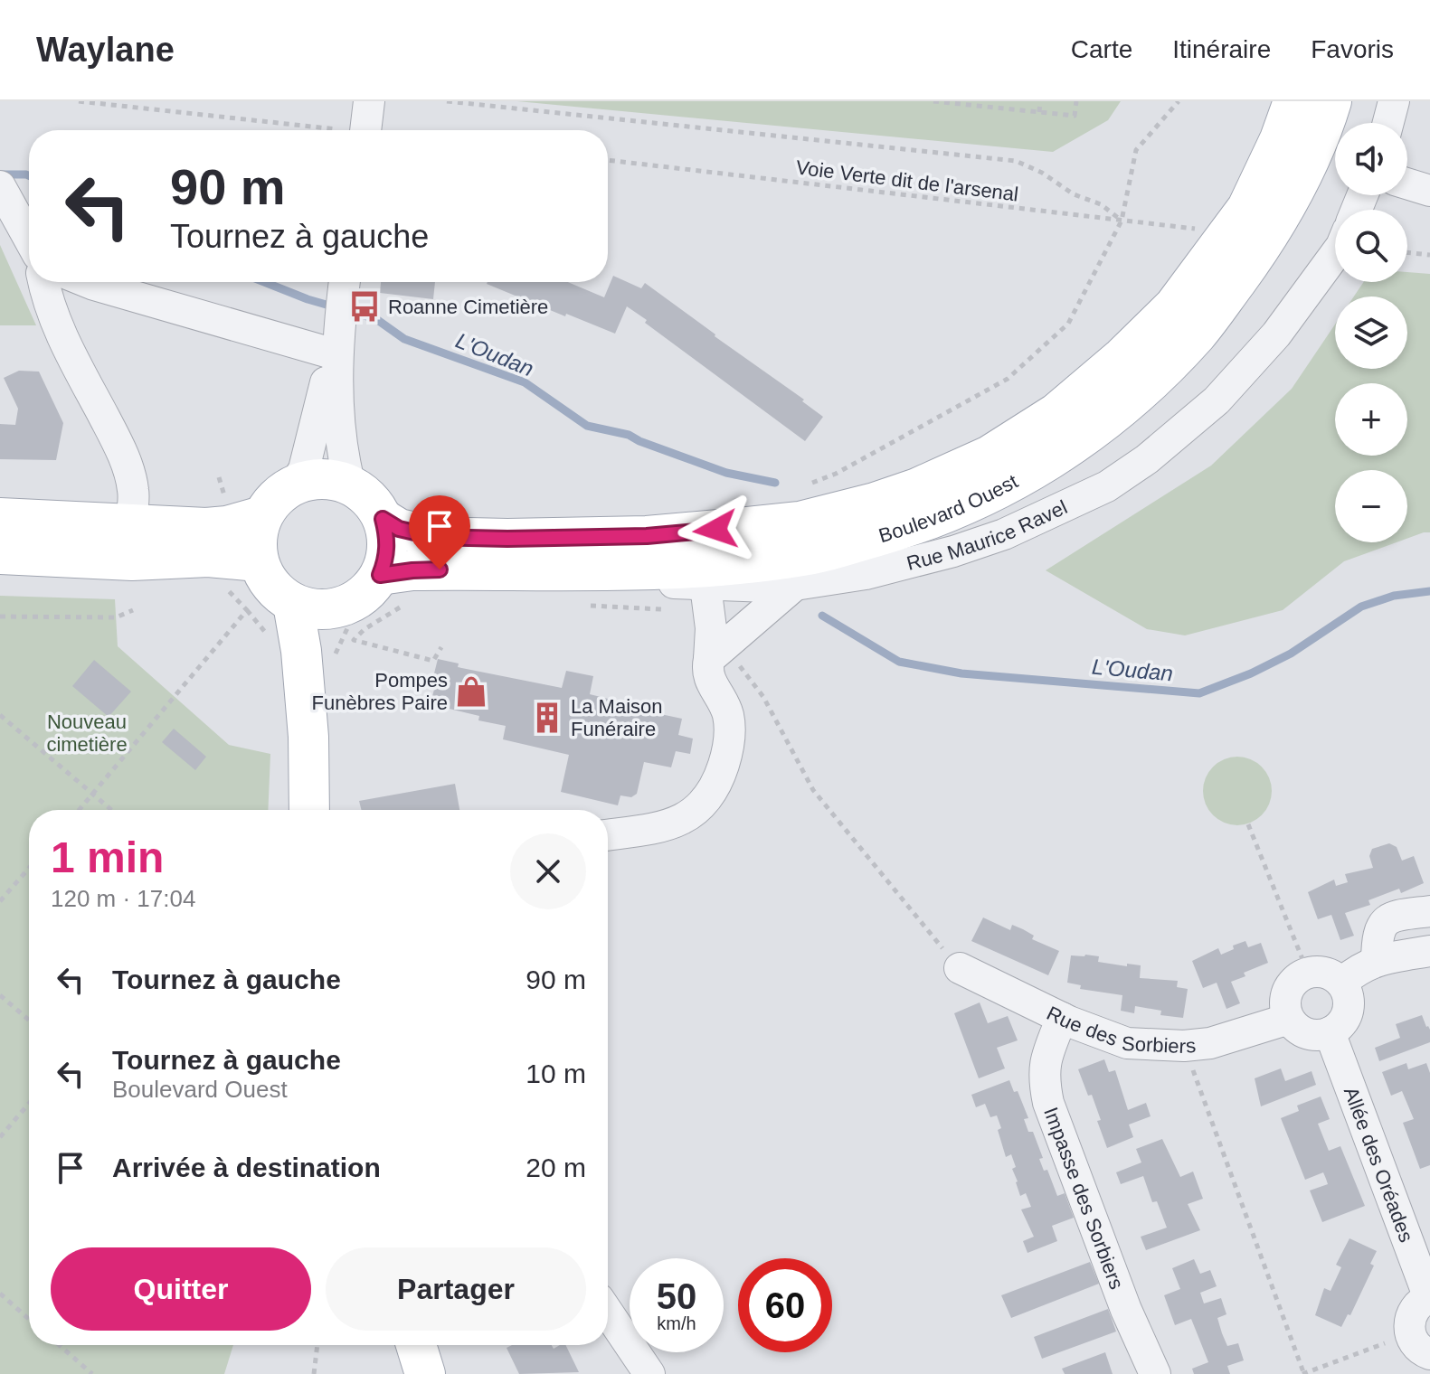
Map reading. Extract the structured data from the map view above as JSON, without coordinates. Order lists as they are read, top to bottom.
{
  "streets": {
    "main road": ["Boulevard Ouest"],
    "street": [
      "Rue Maurice Ravel",
      "Rue des Sorbiers",
      "Allée des Oréades",
      "Impasse des Sorbiers"
    ],
    "path": ["Voie Verte dit de l'arsenal"]
  },
  "crossings": [
    ["Boulevard Ouest", "Rue Maurice Ravel"],
    ["Rue des Sorbiers", "Allée des Oréades"],
    ["Rue des Sorbiers", "Impasse des Sorbiers"]
  ],
  "water": ["L'Oudan"],
  "parks": ["Nouveau cimetière"],
  "places": {
    "bus stop": ["Roanne Cimetière"],
    "shop": ["Pompes Funèbres Paire"],
    "building": ["La Maison Funéraire"]
  },
  "page": {
    "header": "Waylane",
    "nav": ["Carte", "Itinéraire", "Favoris"],
    "map_buttons": ["+", "−"],
    "turn": ["90 m", "Tournez à gauche"],
    "heading": ["1 min", "120 m · 17:04"],
    "list": [
      {
        "name": "Tournez à gauche",
        "value": "90 m"
      },
      {
        "name": "Tournez à gauche",
        "note": "Boulevard Ouest",
        "value": "10 m"
      },
      {
        "name": "Arrivée à destination",
        "value": "20 m"
      }
    ],
    "buttons": ["Quitter", "Partager"],
    "speed": "50 km/h",
    "limit": "60"
  }
}
